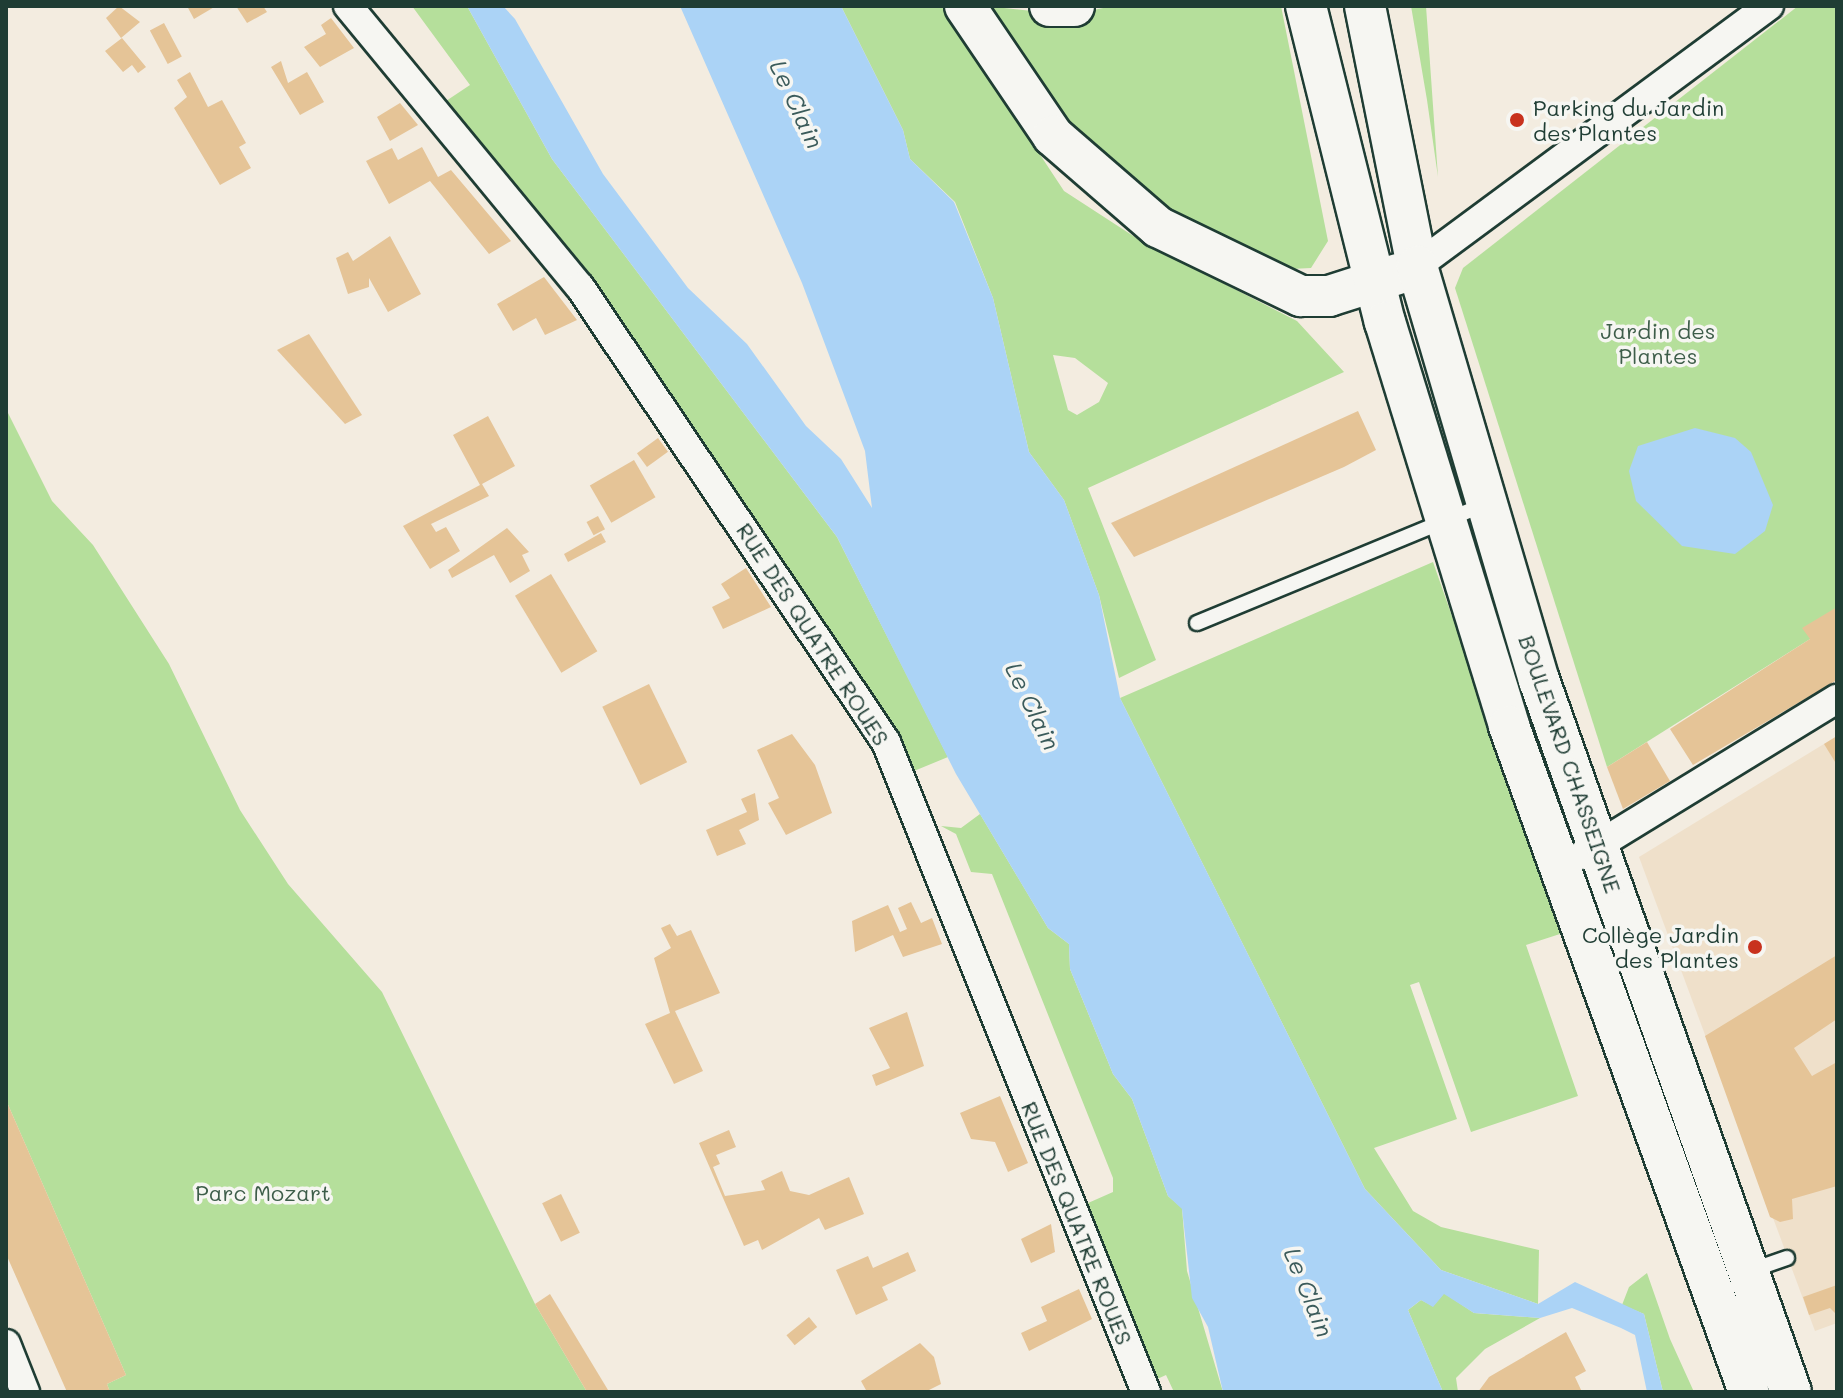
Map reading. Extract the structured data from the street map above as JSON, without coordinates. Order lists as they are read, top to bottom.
{
  "streets": {
    "main road": ["BOULEVARD CHASSEIGNE"],
    "street": ["RUE DES QUATRE ROUES"]
  },
  "water": ["Le Clain"],
  "parks": ["Jardin des Plantes", "Parc Mozart"],
  "places": ["Parking du Jardin des Plantes", "Collège Jardin des Plantes"]
}
